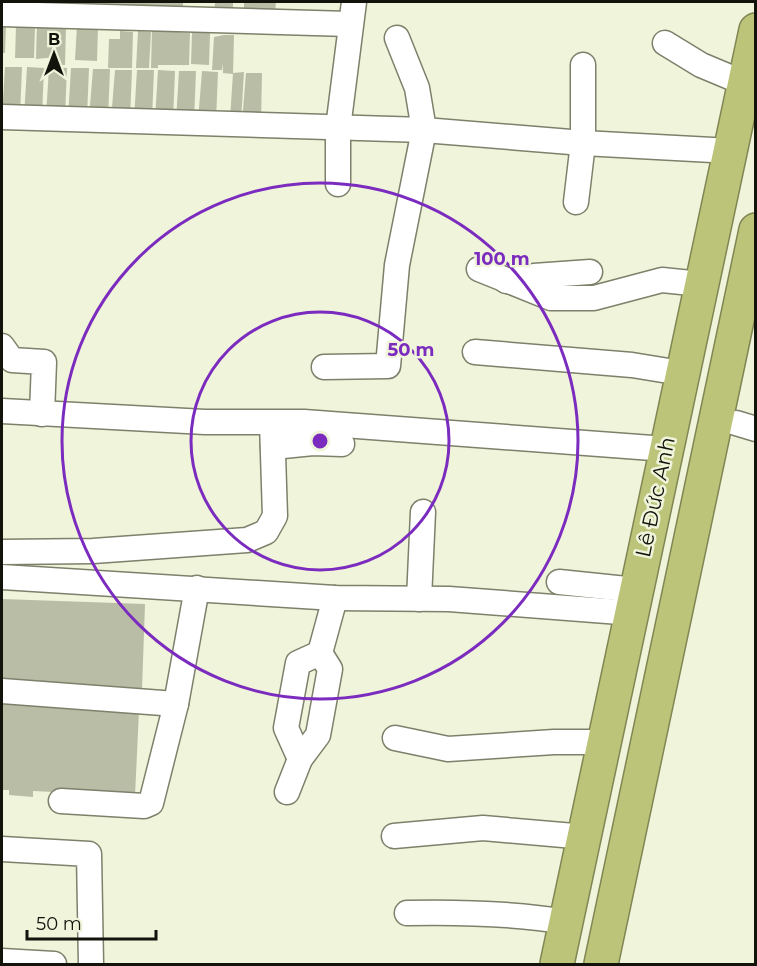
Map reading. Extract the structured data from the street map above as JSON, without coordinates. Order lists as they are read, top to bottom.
{
  "streets": {
    "highway": ["Lê Đức Anh"]
  },
  "scale_bar": "50 m",
  "north": "top",
  "rings": ["100 m", "50 m"]
}
